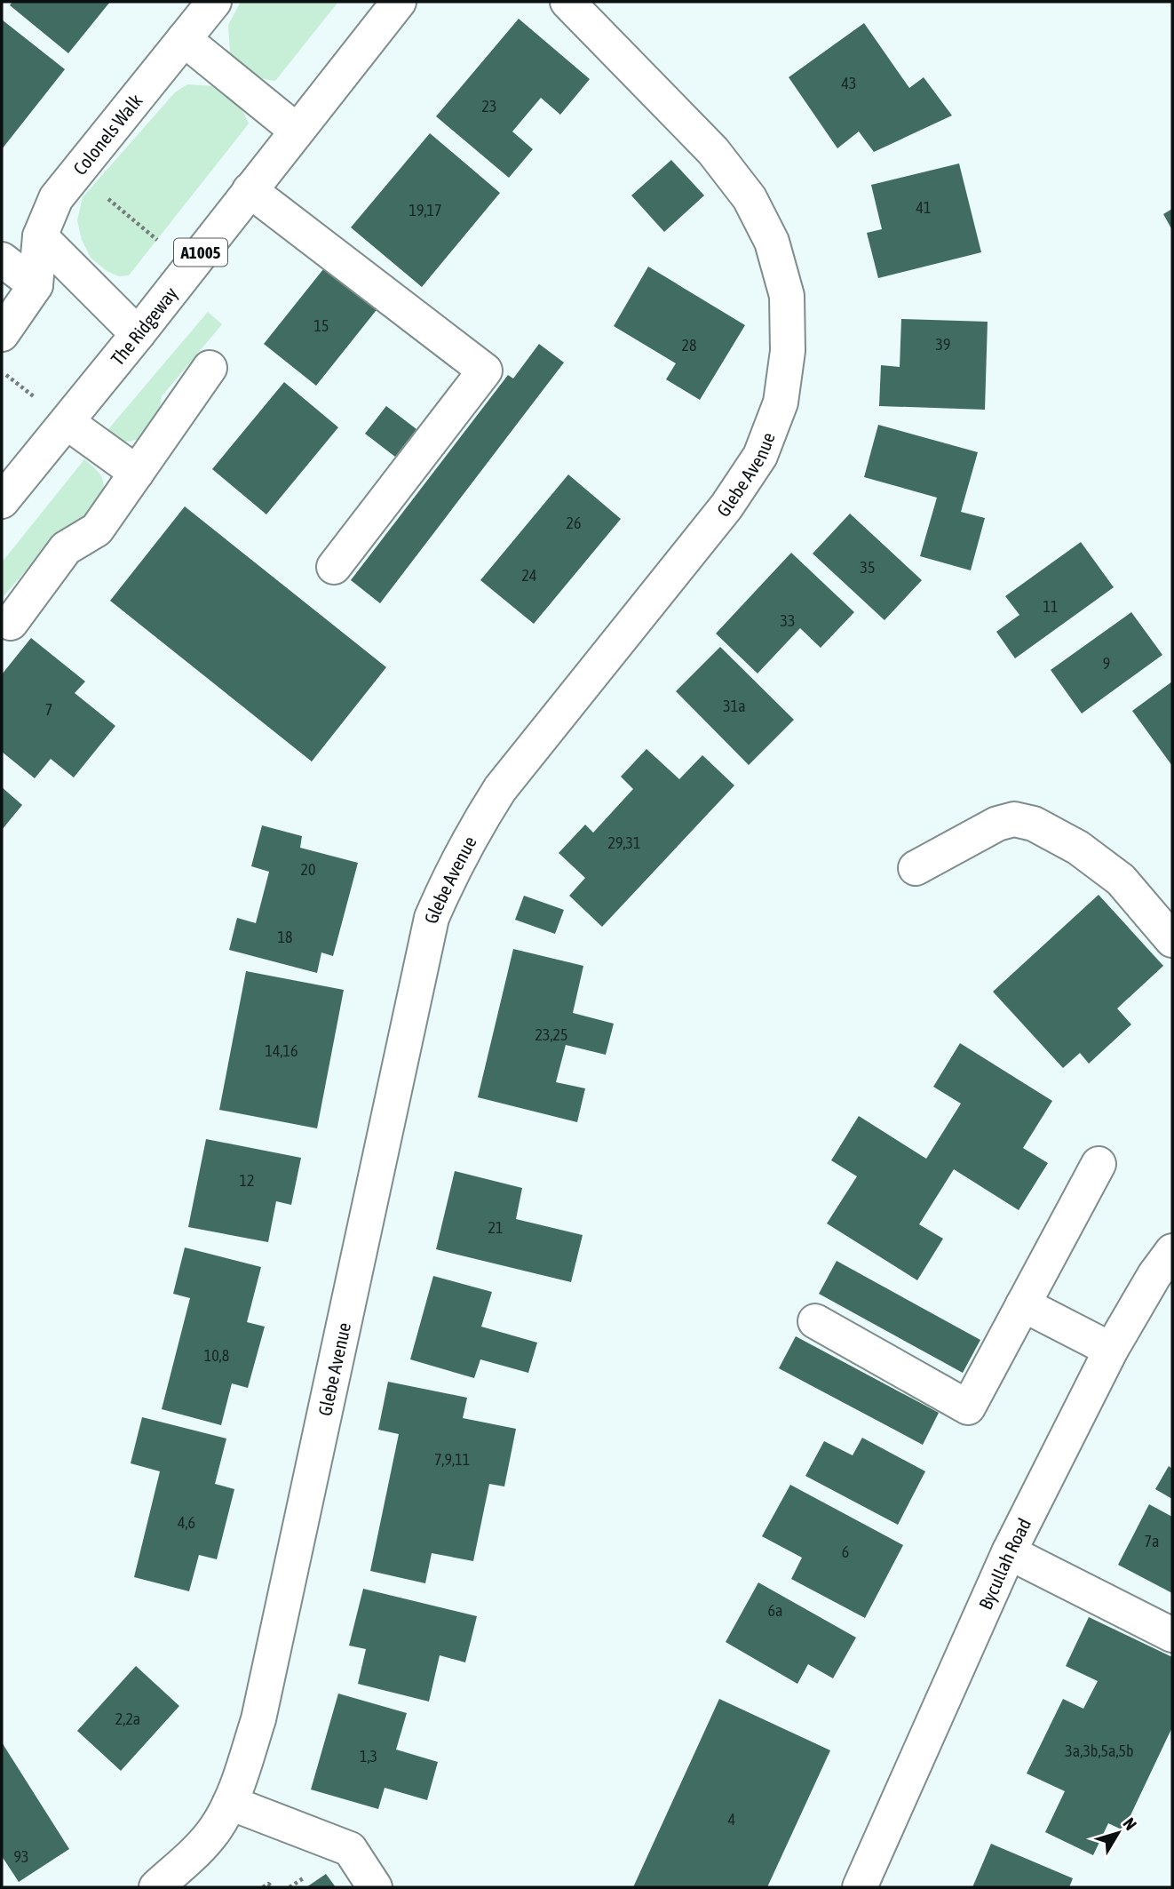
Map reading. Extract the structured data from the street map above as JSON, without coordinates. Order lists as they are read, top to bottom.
{
  "streets": {
    "street": [
      "Colonels Walk",
      "A1005",
      "The Ridgeway",
      "Glebe Avenue",
      "Bycullah Road"
    ]
  },
  "house_numbers": [
    "43",
    "23",
    "41",
    "19,17",
    "15",
    "39",
    "28",
    "26",
    "35",
    "24",
    "11",
    "33",
    "9",
    "31a",
    "7",
    "29,31",
    "20",
    "18",
    "23,25",
    "14,16",
    "12",
    "21",
    "10,8",
    "7,9,11",
    "4,6",
    "7a",
    "6",
    "6a",
    "2,2a",
    "3a,3b,5a,5b",
    "1,3",
    "4",
    "93"
  ],
  "north": "top right"
}
